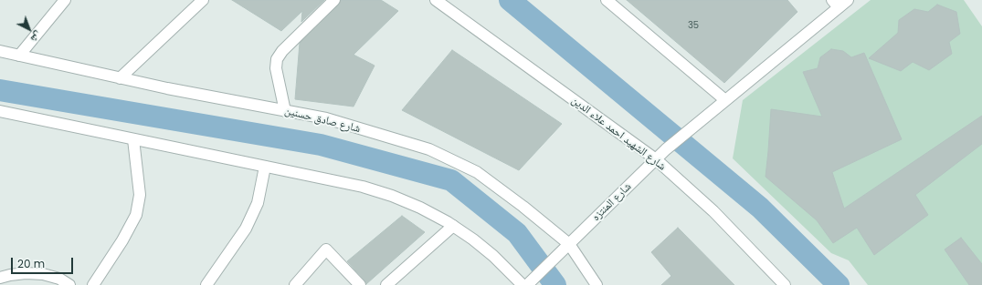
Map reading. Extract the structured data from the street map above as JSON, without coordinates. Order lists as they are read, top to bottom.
{
  "streets": {
    "street": ["شارع صادق حسنين", "شارع الشهيد احمد علاء الدين", "شارع المنتزه"]
  },
  "crossings": [
    ["شارع صادق حسنين", "شارع المنتزه"],
    ["شارع الشهيد احمد علاء الدين", "شارع المنتزه"]
  ],
  "house_numbers": ["35"],
  "scale_bar": "20 m",
  "north": "bottom right"
}
